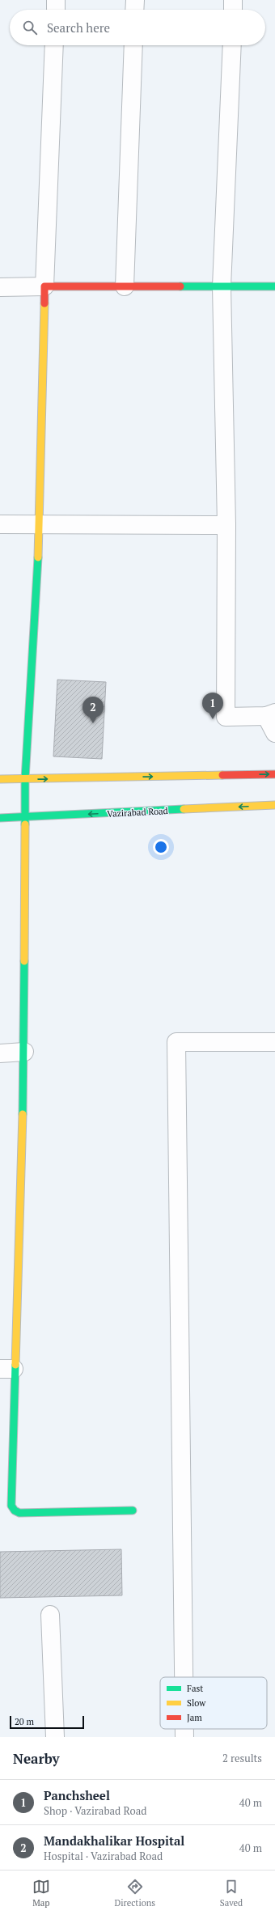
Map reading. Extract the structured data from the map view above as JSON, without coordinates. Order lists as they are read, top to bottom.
{
  "streets": {
    "street": ["Vazirabad Road"]
  },
  "legend": ["Fast", "Slow", "Jam"],
  "scale_bar": "20 m",
  "page": {
    "search": "Search here",
    "pins": ["1", "2"],
    "scale": "20 m",
    "heading": ["Nearby", "2 results"],
    "list": [
      {
        "mark": "1",
        "name": "Panchsheel",
        "note": "Shop · Vazirabad Road",
        "value": "40 m"
      },
      {
        "mark": "2",
        "name": "Mandakhalikar Hospital",
        "note": "Hospital · Vazirabad Road",
        "value": "40 m"
      }
    ],
    "nav": ["Map", "Directions", "Saved"]
  }
}
